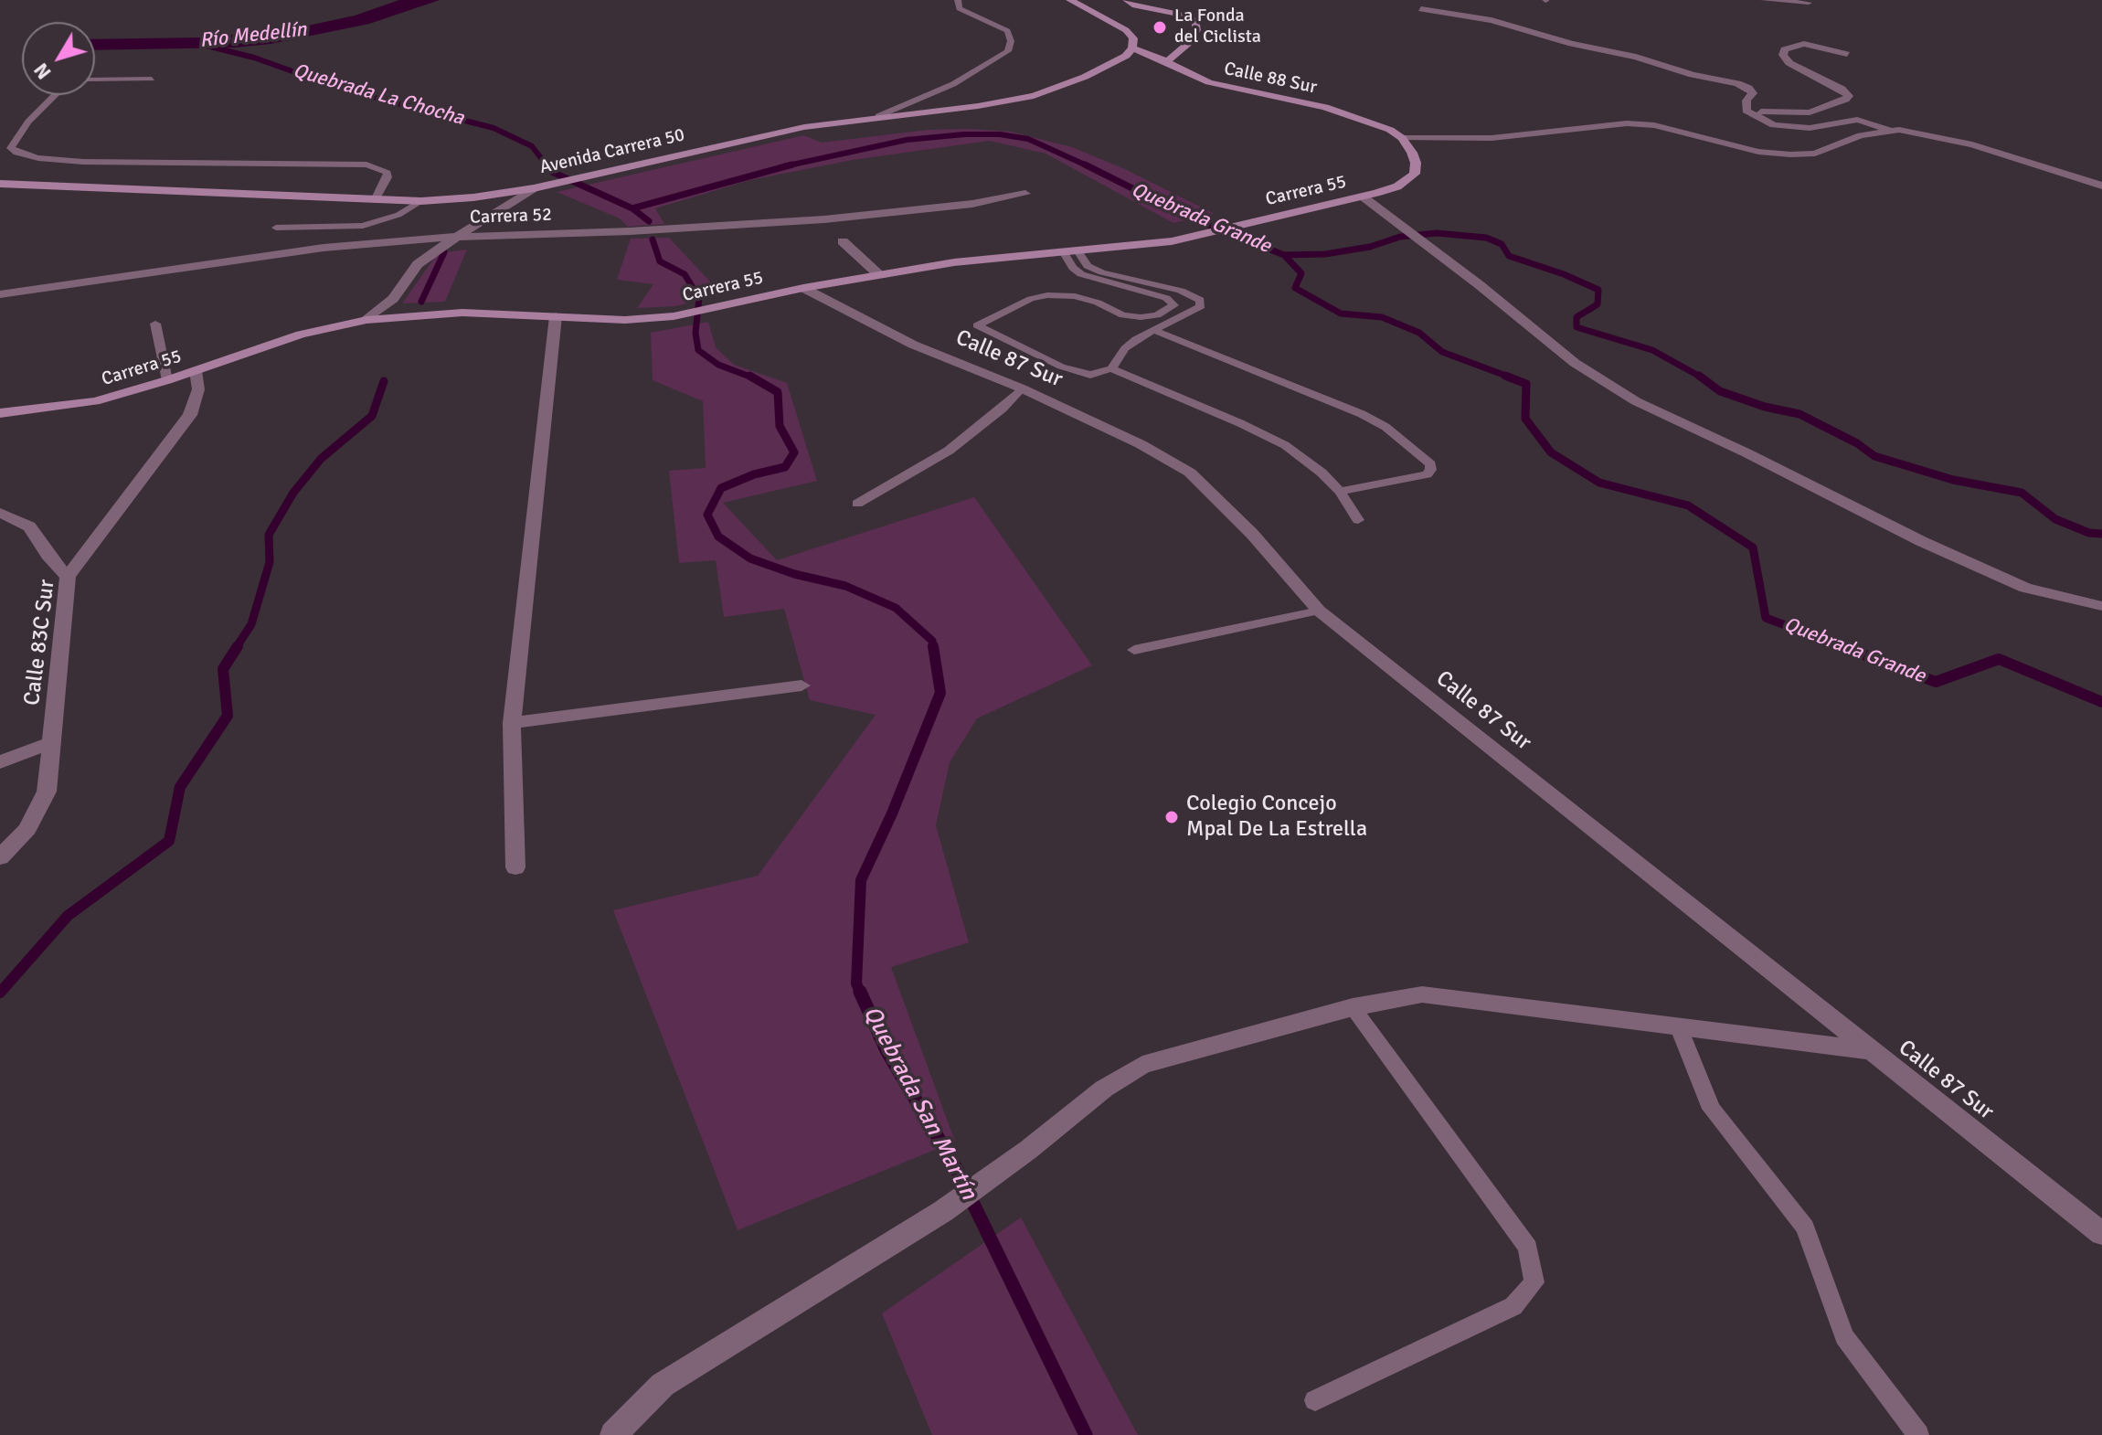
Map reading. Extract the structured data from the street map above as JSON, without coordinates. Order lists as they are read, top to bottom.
{
  "streets": {
    "street": [
      "Calle 88 Sur",
      "Avenida Carrera 50",
      "Carrera 55",
      "Carrera 52",
      "Calle 87 Sur",
      "Calle 83C Sur"
    ]
  },
  "crossings": [
    ["Calle 88 Sur", "Avenida Carrera 50"],
    ["Calle 88 Sur", "Carrera 55"],
    ["Carrera 55", "Calle 87 Sur"],
    ["Carrera 55", "Calle 83C Sur"]
  ],
  "water": [
    "Río Medellín",
    "Quebrada La Chocha",
    "Quebrada Grande",
    "Quebrada San Martín"
  ],
  "places": ["La Fonda del Ciclista", "Colegio Concejo Mpal De La Estrella"],
  "north": "bottom left"
}
